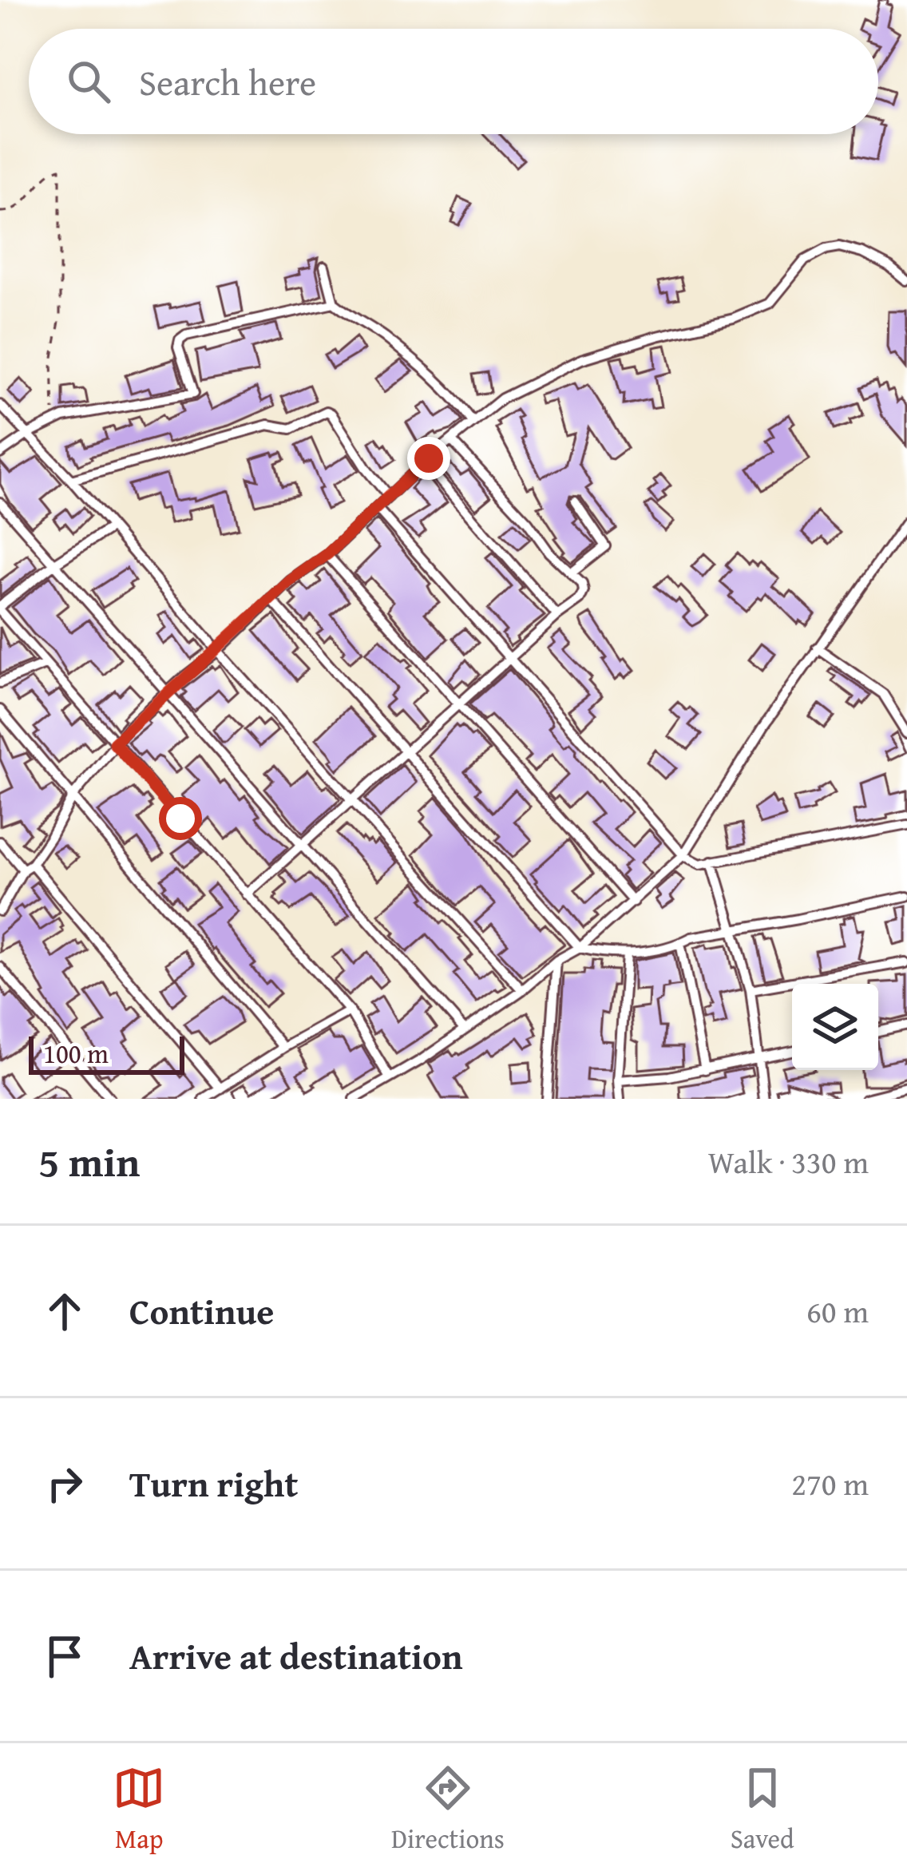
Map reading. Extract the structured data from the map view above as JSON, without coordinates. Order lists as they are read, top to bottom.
{
  "scale_bar": "100 m",
  "page": {
    "search": "Search here",
    "scale": "100 m",
    "heading": ["5 min", "Walk · 330 m"],
    "list": [
      ["Continue", "60 m"],
      ["Turn right", "270 m"],
      "Arrive at destination"
    ],
    "nav": ["Map", "Directions", "Saved"]
  }
}
